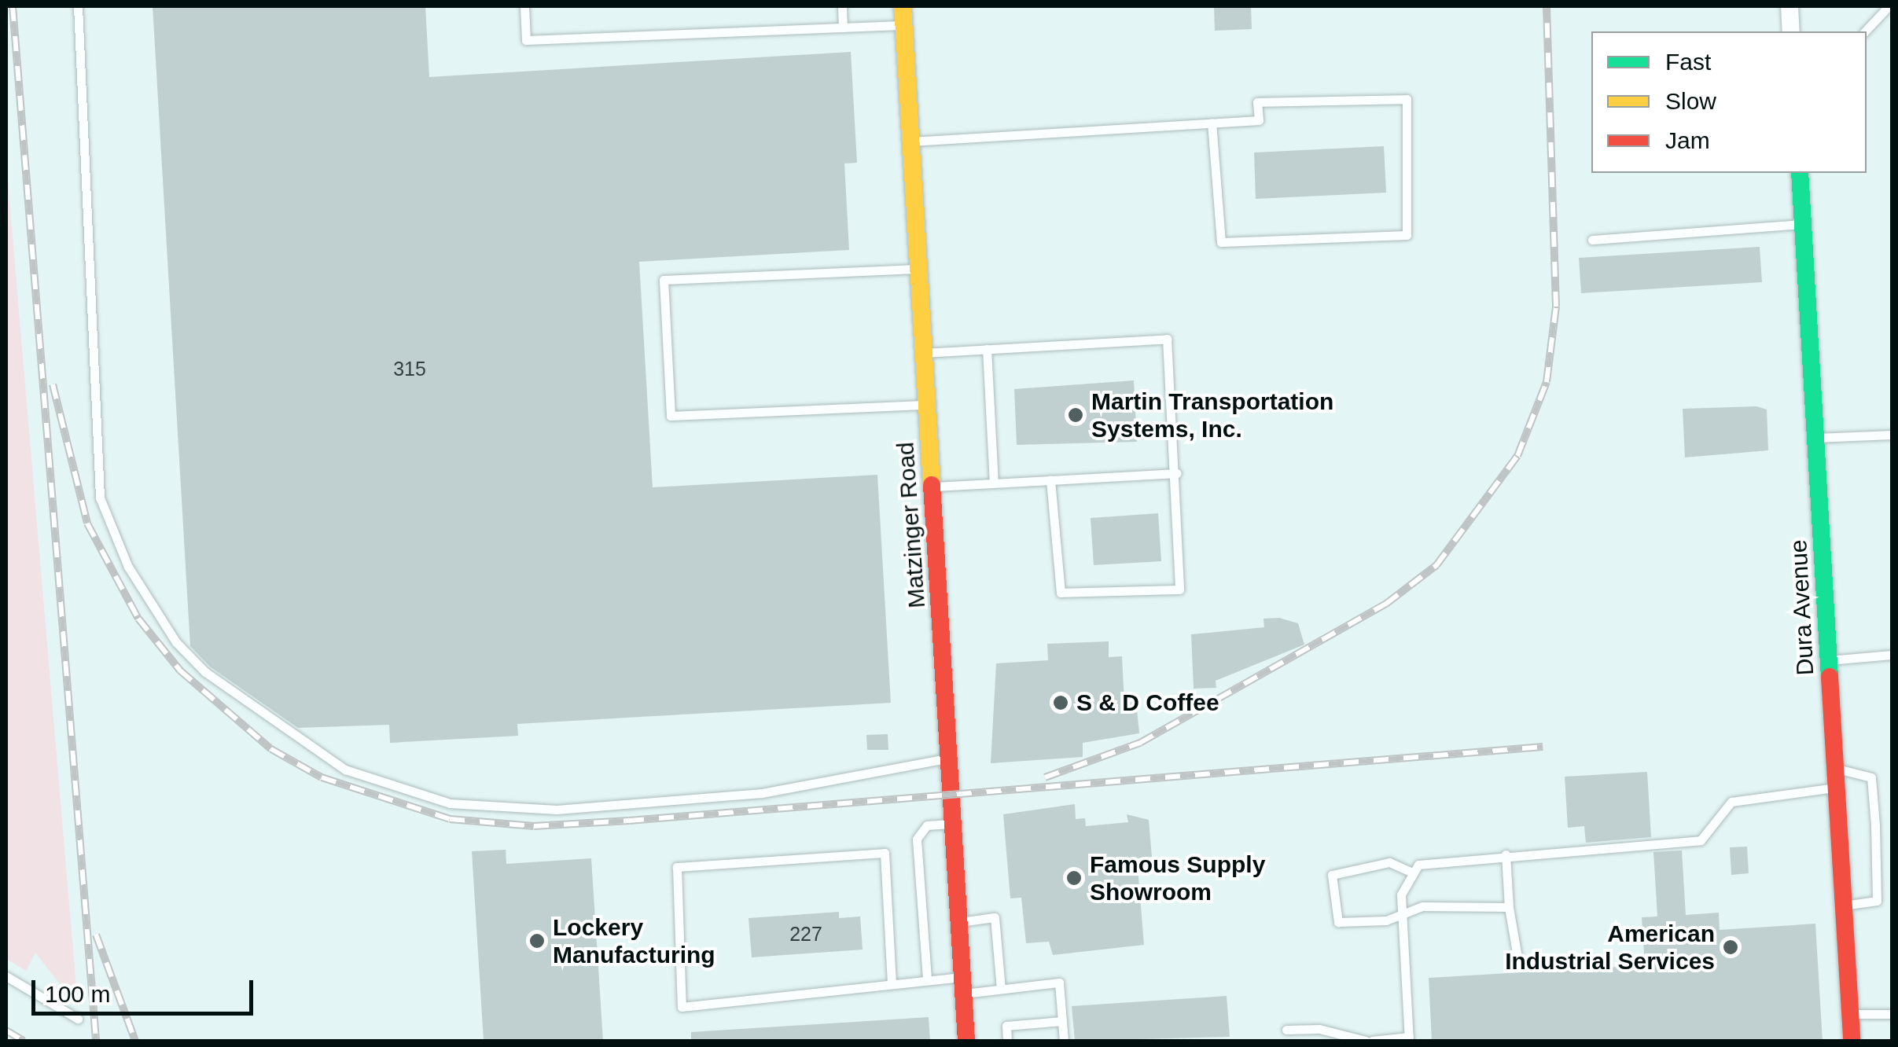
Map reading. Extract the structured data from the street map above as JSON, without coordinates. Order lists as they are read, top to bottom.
{
  "streets": {
    "street": ["Matzinger Road", "Dura Avenue"]
  },
  "places": [
    "Martin Transportation Systems, Inc.",
    "S & D Coffee",
    "Famous Supply Showroom",
    "Lockery Manufacturing",
    "American Industrial Services"
  ],
  "house_numbers": ["315", "227"],
  "legend": ["Fast", "Slow", "Jam"],
  "scale_bar": "100 m"
}
